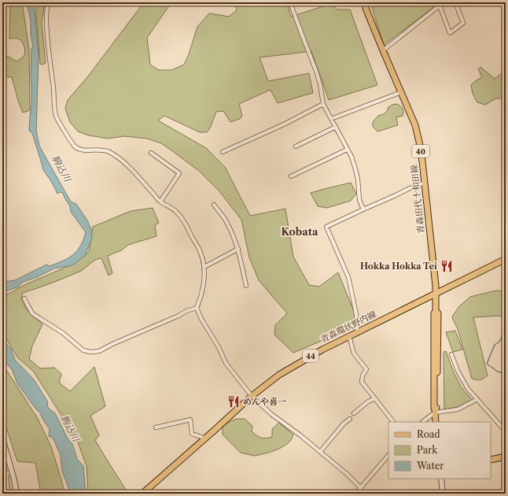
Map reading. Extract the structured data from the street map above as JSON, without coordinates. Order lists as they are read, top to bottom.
{
  "streets": {
    "main road": [
      "40",
      "青森田代十和田線",
      "青森環状野内線",
      "44"
    ]
  },
  "crossings": [
    ["青森田代十和田線", "青森環状野内線"]
  ],
  "districts": ["Kobata"],
  "water": ["駒込川"],
  "places": {
    "restaurant": ["Hokka Hokka Tei", "めんや喜一"]
  },
  "legend": ["Road", "Park", "Water"]
}
